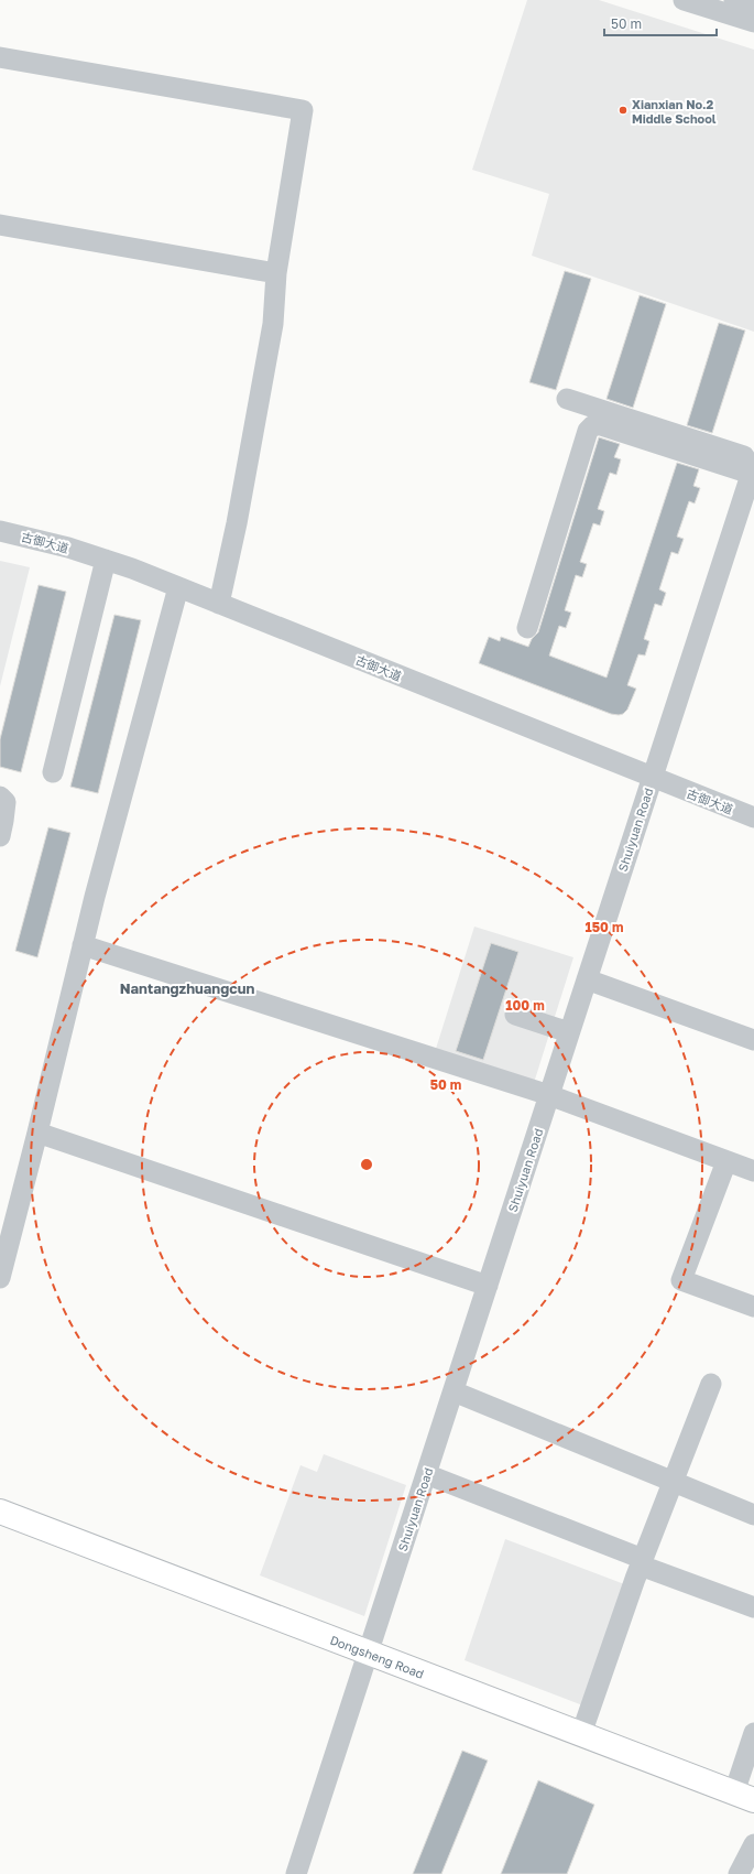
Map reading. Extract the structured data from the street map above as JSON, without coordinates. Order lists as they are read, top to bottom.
{
  "streets": {
    "main road": ["Dongsheng Road"],
    "street": ["古御大道", "Shuiyuan Road"]
  },
  "crossings": [
    ["古御大道", "Shuiyuan Road"],
    ["Shuiyuan Road", "Dongsheng Road"]
  ],
  "districts": ["Nantangzhuangcun"],
  "places": ["Xianxian No.2 Middle School"],
  "scale_bar": "50 m",
  "rings": ["150 m", "100 m", "50 m"]
}
